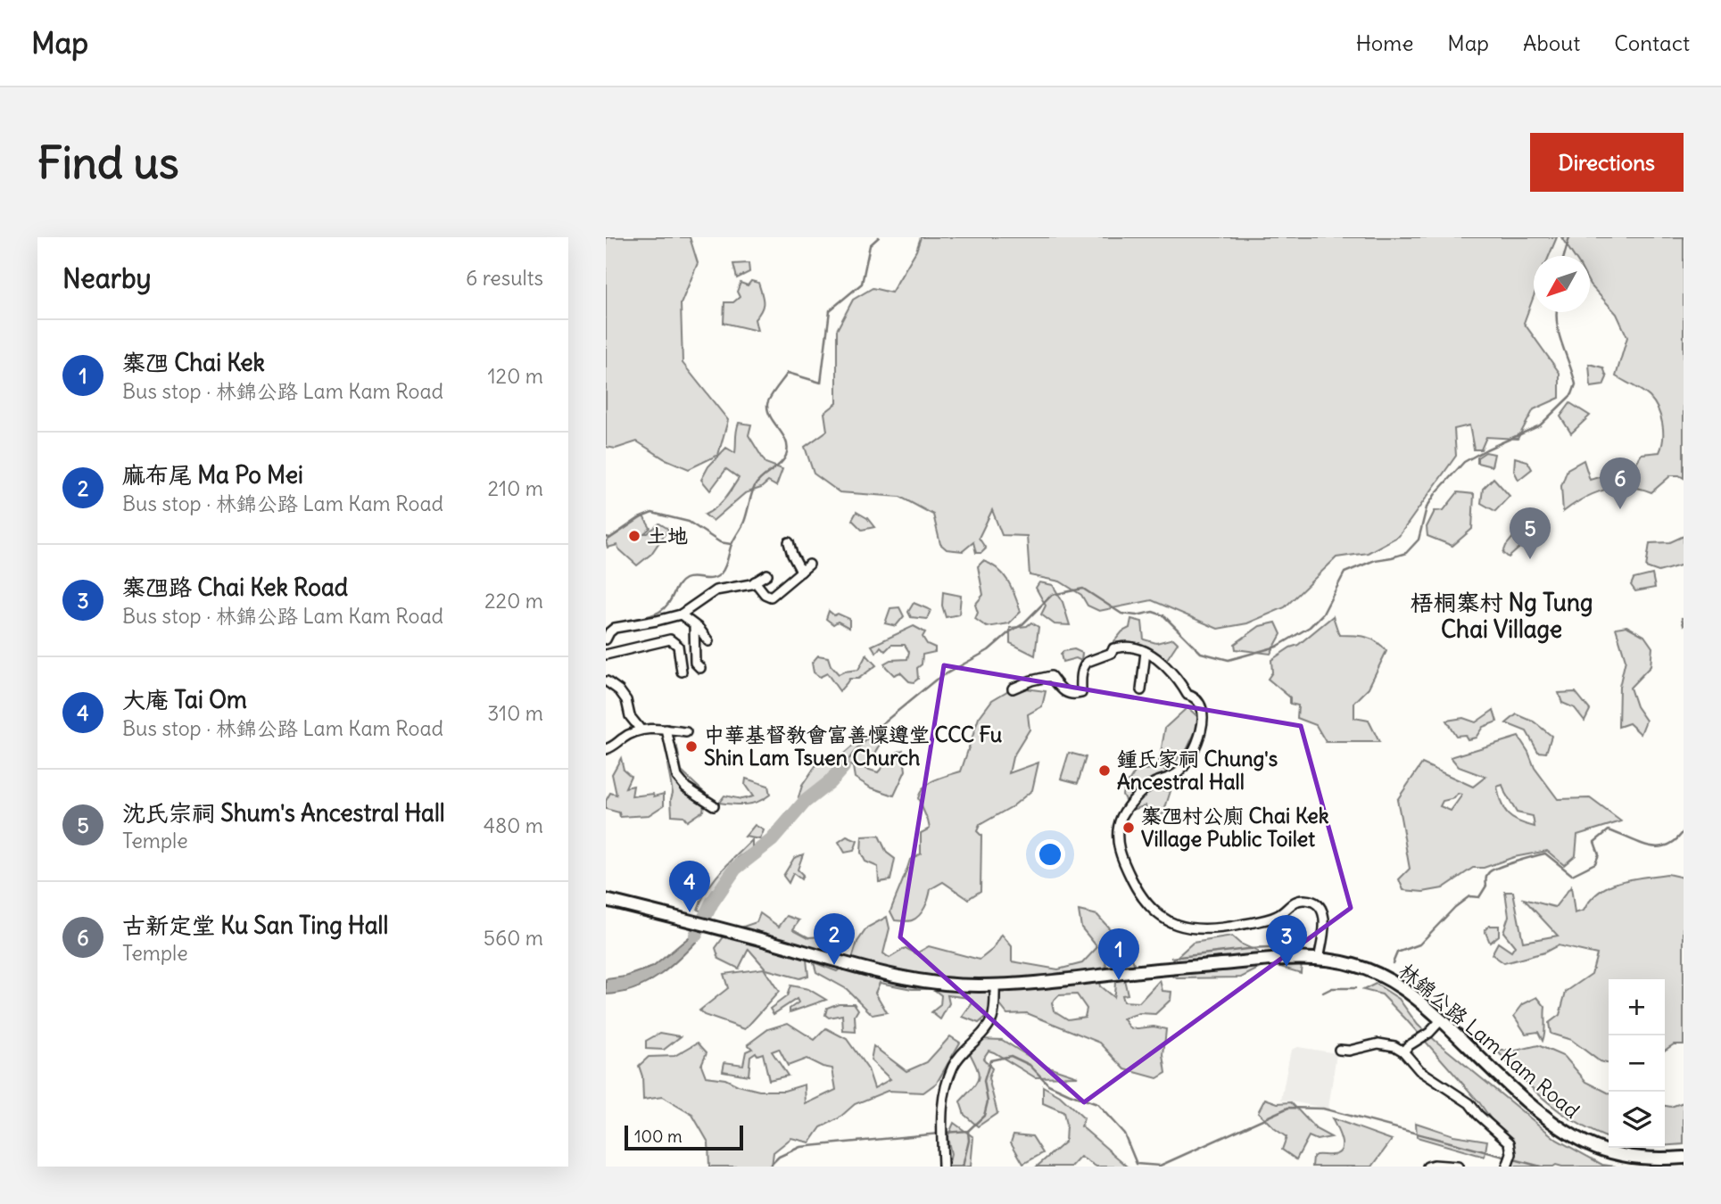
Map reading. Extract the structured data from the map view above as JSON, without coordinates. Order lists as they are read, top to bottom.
{
  "streets": {
    "main road": ["林錦公路 Lam Kam Road"]
  },
  "districts": ["梧桐寨村 Ng Tung Chai Village"],
  "places": [
    "土地",
    "中華基督教會富善懍遵堂 CCC Fu Shin Lam Tsuen Church",
    "鍾氏家祠 Chung's Ancestral Hall",
    "寨乪村公廁 Chai Kek Village Public Toilet"
  ],
  "scale_bar": "100 m",
  "north": "bottom left",
  "page": {
    "header": "Map",
    "nav": [
      "Home",
      "Map",
      "About",
      "Contact"
    ],
    "buttons": "Directions",
    "title": "Find us",
    "heading": ["Nearby", "6 results"],
    "list": [
      {
        "mark": "1",
        "name": "寨乪 Chai Kek",
        "note": "Bus stop · 林錦公路 Lam Kam Road",
        "value": "120 m"
      },
      {
        "mark": "2",
        "name": "麻布尾 Ma Po Mei",
        "note": "Bus stop · 林錦公路 Lam Kam Road",
        "value": "210 m"
      },
      {
        "mark": "3",
        "name": "寨乪路 Chai Kek Road",
        "note": "Bus stop · 林錦公路 Lam Kam Road",
        "value": "220 m"
      },
      {
        "mark": "4",
        "name": "大庵 Tai Om",
        "note": "Bus stop · 林錦公路 Lam Kam Road",
        "value": "310 m"
      },
      {
        "mark": "5",
        "name": "沈氏宗祠 Shum's Ancestral Hall",
        "note": "Temple",
        "value": "480 m"
      },
      {
        "mark": "6",
        "name": "古新定堂 Ku San Ting Hall",
        "note": "Temple",
        "value": "560 m"
      }
    ],
    "pins": [
      "6",
      "5",
      "4",
      "2",
      "3",
      "1"
    ],
    "map_buttons": ["+", "−"],
    "scale": "100 m"
  }
}
